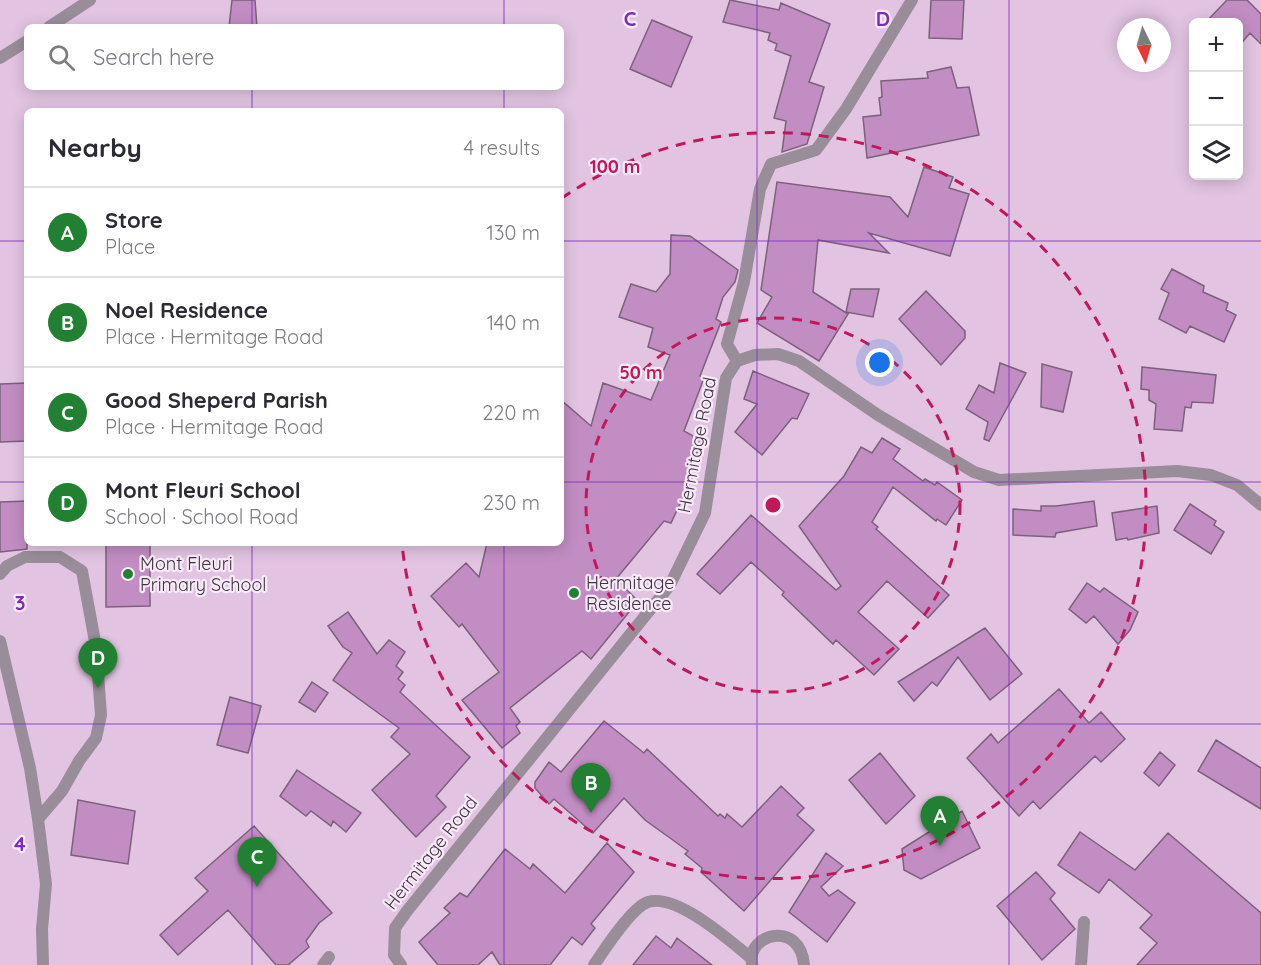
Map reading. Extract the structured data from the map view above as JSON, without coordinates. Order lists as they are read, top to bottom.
{
  "streets": {
    "street": ["Hermitage Road"]
  },
  "places": ["Mont Fleuri Primary School", "Hermitage Residence"],
  "north": "bottom",
  "page": {
    "map_buttons": ["+", "−"],
    "search": "Search here",
    "heading": ["Nearby", "4 results"],
    "list": [
      {
        "mark": "A",
        "name": "Store",
        "note": "Place",
        "value": "130 m"
      },
      {
        "mark": "B",
        "name": "Noel Residence",
        "note": "Place · Hermitage Road",
        "value": "140 m"
      },
      {
        "mark": "C",
        "name": "Good Sheperd Parish",
        "note": "Place · Hermitage Road",
        "value": "220 m"
      },
      {
        "mark": "D",
        "name": "Mont Fleuri School",
        "note": "School · School Road",
        "value": "230 m"
      }
    ],
    "pins": [
      "D",
      "B",
      "A",
      "C"
    ]
  },
  "grid": {
    "columns": ["C", "D"],
    "rows": ["3", "4"]
  },
  "rings": ["100 m", "50 m"]
}
